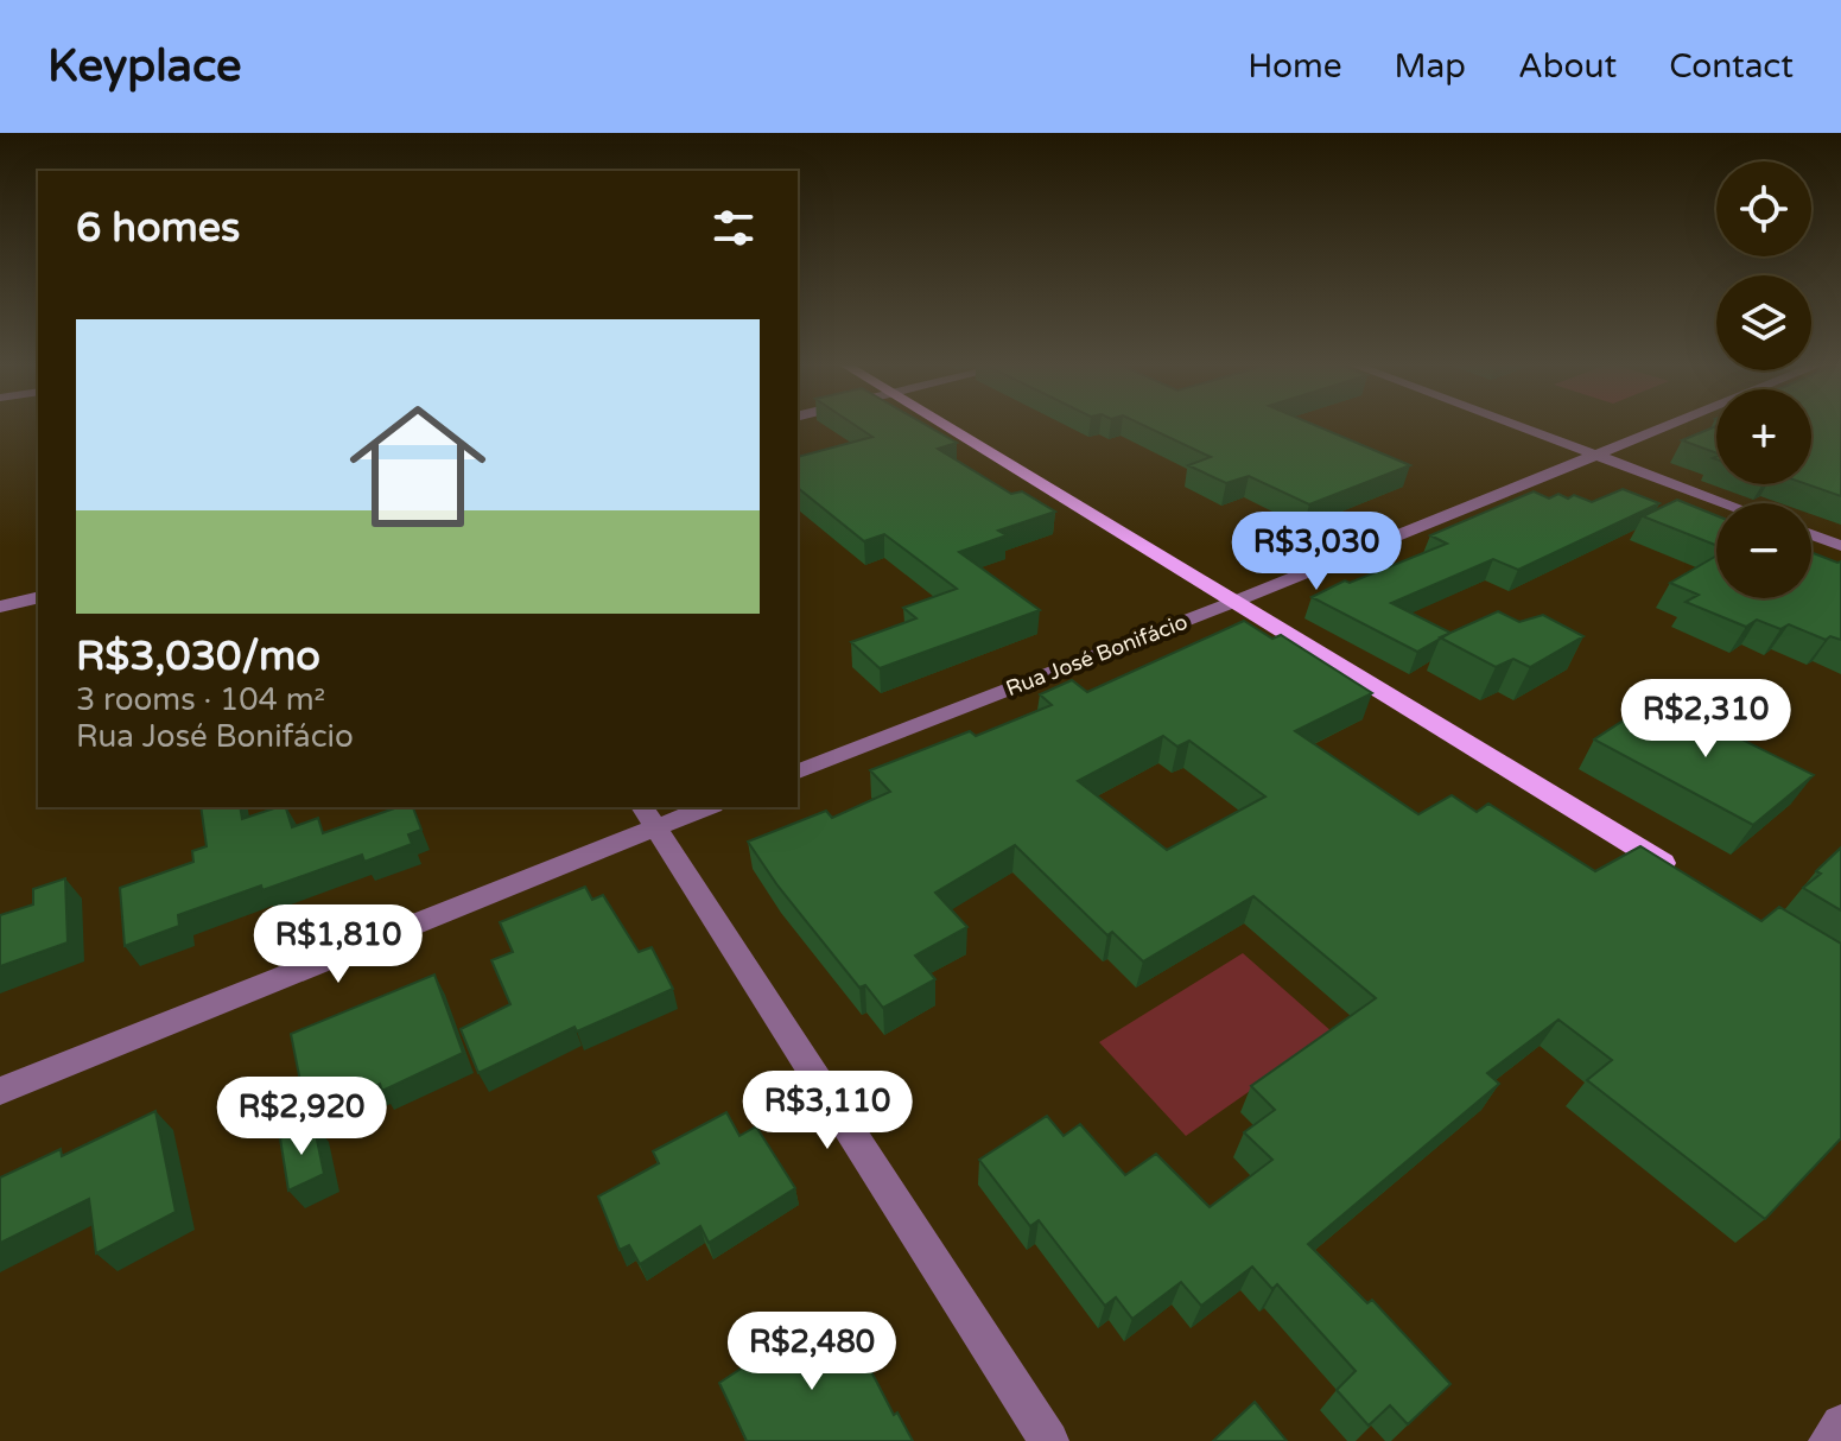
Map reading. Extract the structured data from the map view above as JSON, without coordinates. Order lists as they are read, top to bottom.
{
  "streets": {
    "street": ["Rua José Bonifácio"]
  },
  "page": {
    "header": "Keyplace",
    "nav": [
      "Home",
      "Map",
      "About",
      "Contact"
    ],
    "map_buttons": ["+", "−"],
    "heading": "6 homes",
    "list": [
      {
        "name": "R$3,030/mo",
        "note": "3 rooms · 104 m² · Rua José Bonifácio"
      }
    ],
    "price": [
      "R$3,030",
      "R$2,310",
      "R$1,810",
      "R$3,110",
      "R$2,920",
      "R$2,480"
    ]
  }
}
